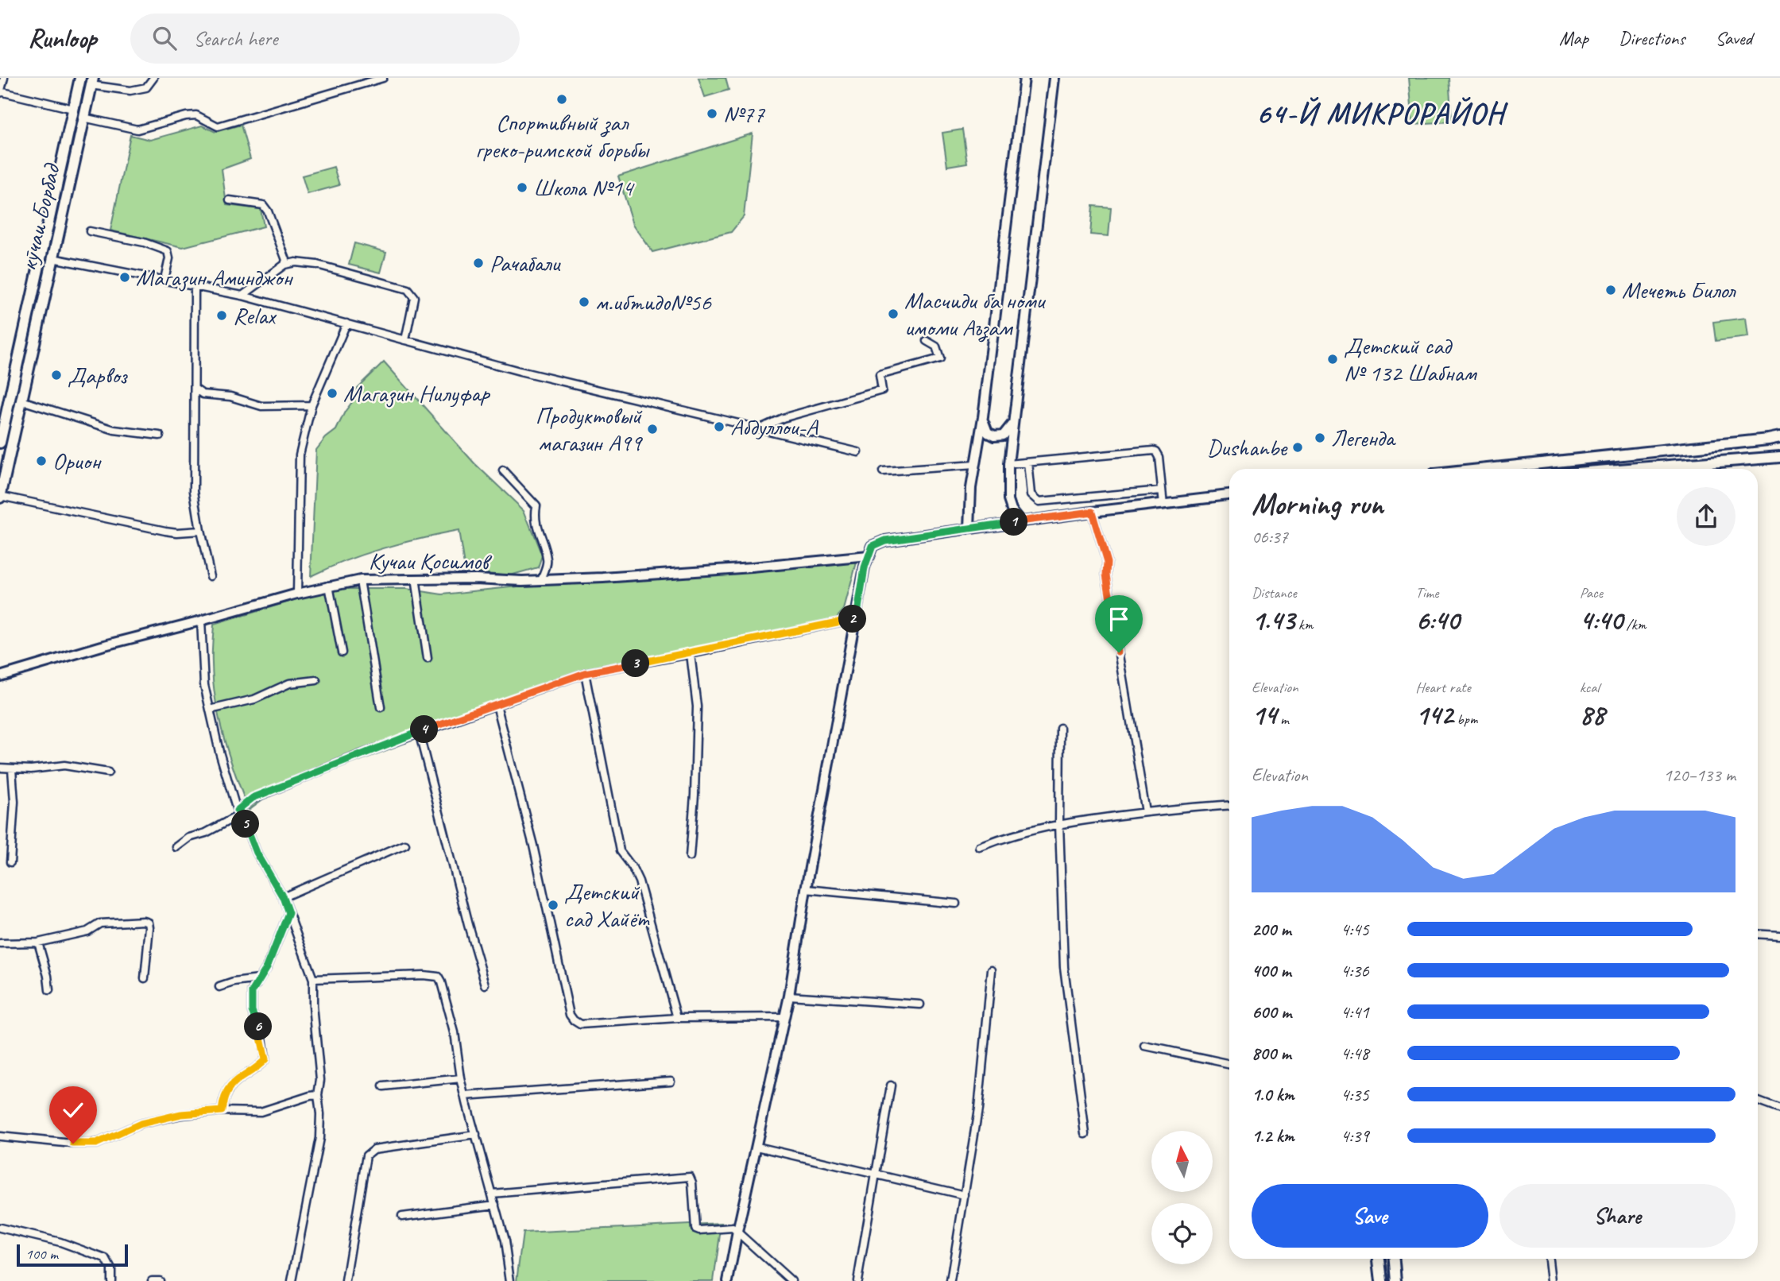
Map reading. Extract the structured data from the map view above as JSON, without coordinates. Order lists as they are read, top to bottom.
{
  "streets": {
    "main road": ["кӯчаи Борбад"],
    "street": ["Кучаи Қосимов"]
  },
  "districts": ["64-Й МИКРОРАЙОН"],
  "places": [
    "Спортивный зал греко-римской борьбы",
    "№77",
    "Школа №14",
    "Рачабали",
    "Магазин Аминджон",
    "Мечеть Билол",
    "м.ибтидо№56",
    "Масчиди ба номи имоми Аъзам",
    "Relax",
    "Детский сад № 132 Шабнам",
    "Дарвоз",
    "Магазин Нилуфар",
    "Абдуллои-А",
    "Продуктовый магазин А99",
    "Легенда",
    "Dushanbe",
    "Орион",
    "Детский сад Хайёт"
  ],
  "scale_bar": "100 m",
  "north": "top",
  "page": {
    "header": "Runloop",
    "search": "Search here",
    "nav": ["Map", "Directions", "Saved"],
    "heading": ["Morning run", "06:37"],
    "pins": [
      "1",
      "2",
      "3",
      "4",
      "5",
      "6"
    ],
    "stats": [
      ["Distance", "1.43 km"],
      ["Time", "6:40"],
      ["Pace", "4:40 /km"],
      ["Elevation", "14 m"],
      ["Heart rate", "142 bpm"],
      ["kcal", "88"]
    ],
    "chart": ["Elevation", "120–133 m"],
    "list": [
      {
        "name": "200 m",
        "note": "4:45"
      },
      {
        "name": "400 m",
        "note": "4:36"
      },
      {
        "name": "600 m",
        "note": "4:41"
      },
      {
        "name": "800 m",
        "note": "4:48"
      },
      {
        "name": "1.0 km",
        "note": "4:35"
      },
      {
        "name": "1.2 km",
        "note": "4:39"
      }
    ],
    "buttons": ["Save", "Share"],
    "scale": "100 m"
  }
}
